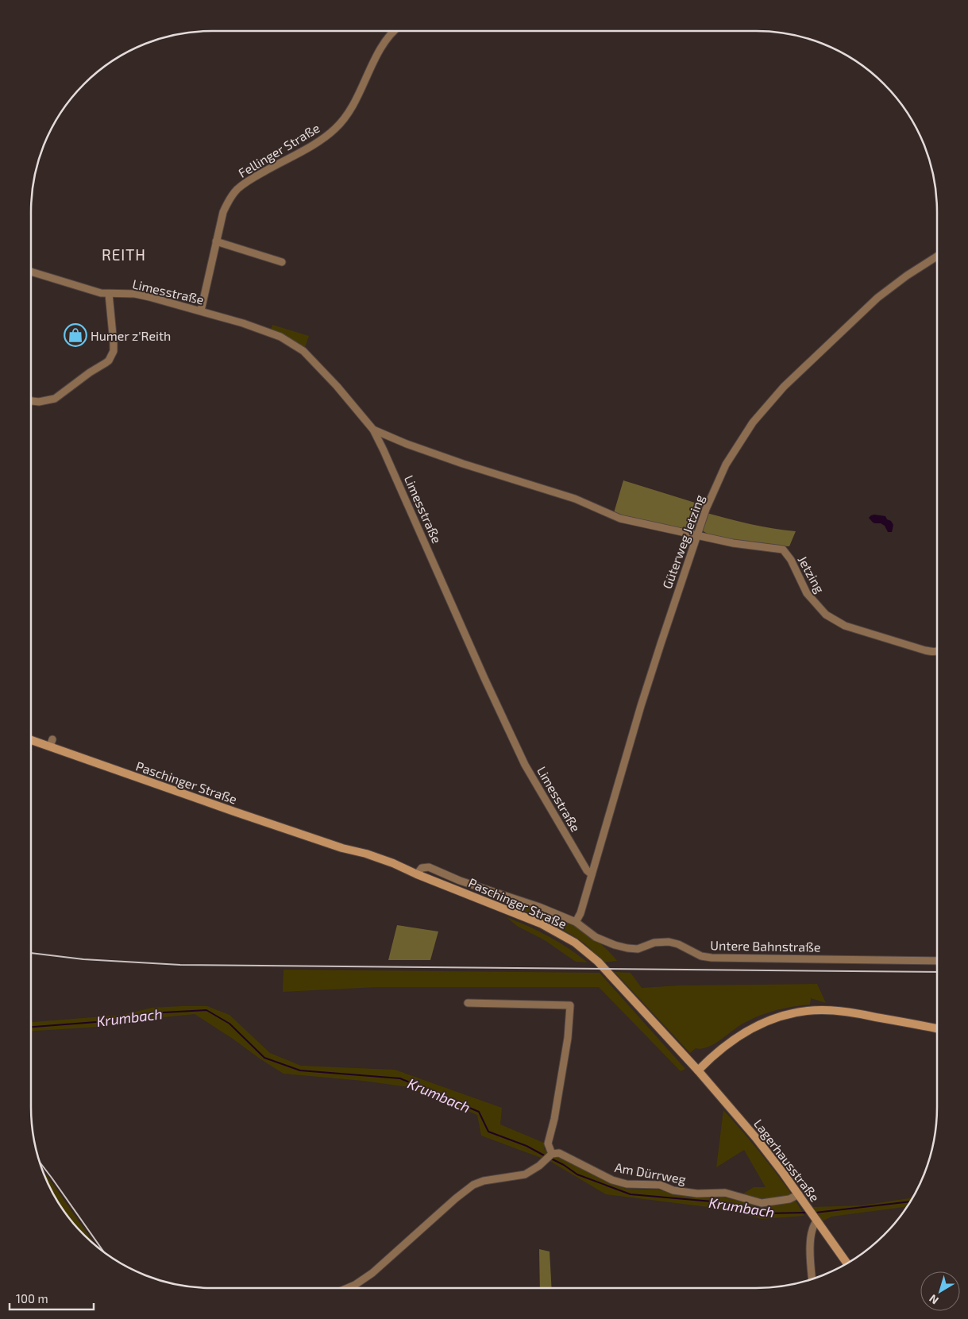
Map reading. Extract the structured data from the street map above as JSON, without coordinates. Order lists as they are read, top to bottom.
{
  "streets": {
    "street": [
      "Fellinger Straße",
      "Limesstraße",
      "Güterweg Jetzing",
      "Jetzing",
      "Paschinger Straße",
      "Untere Bahnstraße",
      "Lagerhausstraße",
      "Am Dürrweg"
    ]
  },
  "crossings": [
    ["Fellinger Straße", "Limesstraße"],
    ["Limesstraße", "Güterweg Jetzing"],
    ["Güterweg Jetzing", "Jetzing"],
    ["Güterweg Jetzing", "Untere Bahnstraße"],
    ["Paschinger Straße", "Untere Bahnstraße"],
    ["Paschinger Straße", "Lagerhausstraße"],
    ["Lagerhausstraße", "Am Dürrweg"]
  ],
  "districts": ["REITH"],
  "water": ["Krumbach"],
  "places": {
    "shop": ["Humer z'Reith"]
  },
  "scale_bar": "100 m",
  "north": "bottom left"
}
